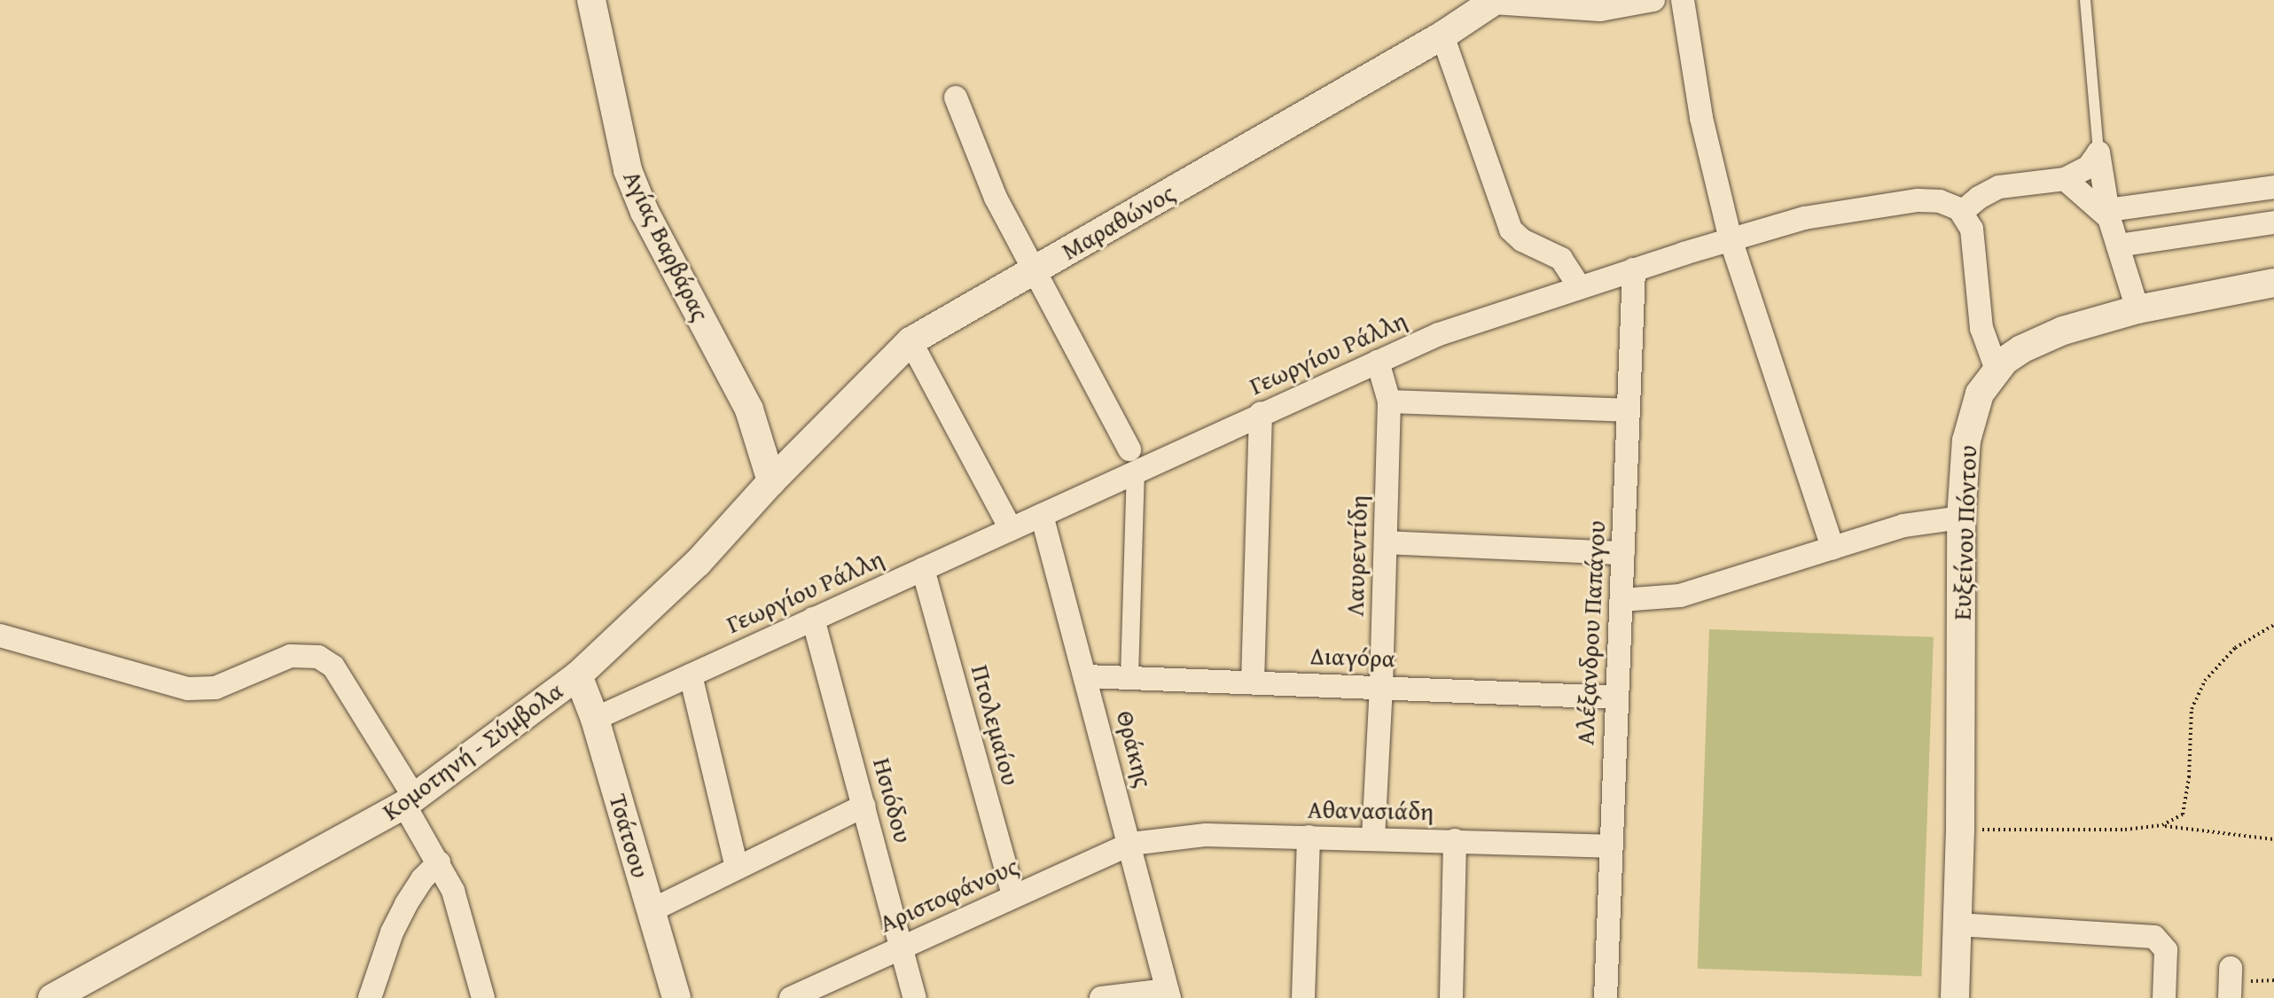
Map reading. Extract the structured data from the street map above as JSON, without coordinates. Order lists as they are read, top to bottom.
{
  "streets": {
    "street": [
      "Μαραθώνος",
      "Αγίας Βαρβάρας",
      "Γεωργίου Ράλλη",
      "Ευξείνου Πόντου",
      "Λαυρεντίδη",
      "Αλέξανδρου Παπάγου",
      "Διαγόρα",
      "Πτολεμαίου",
      "Θράκης",
      "Κομοτηνή - Σύμβολα",
      "Ησιόδου",
      "Αθανασιάδη",
      "Τσάτσου",
      "Αριστοφάνους"
    ]
  },
  "crossings": [
    ["Μαραθώνος", "Αγίας Βαρβάρας"],
    ["Μαραθώνος", "Κομοτηνή - Σύμβολα"],
    ["Αγίας Βαρβάρας", "Κομοτηνή - Σύμβολα"],
    ["Γεωργίου Ράλλη", "Λαυρεντίδη"],
    ["Γεωργίου Ράλλη", "Αλέξανδρου Παπάγου"],
    ["Γεωργίου Ράλλη", "Πτολεμαίου"],
    ["Γεωργίου Ράλλη", "Θράκης"],
    ["Γεωργίου Ράλλη", "Ησιόδου"],
    ["Γεωργίου Ράλλη", "Τσάτσου"],
    ["Λαυρεντίδη", "Διαγόρα"],
    ["Λαυρεντίδη", "Αθανασιάδη"],
    ["Αλέξανδρου Παπάγου", "Διαγόρα"],
    ["Αλέξανδρου Παπάγου", "Αθανασιάδη"],
    ["Διαγόρα", "Θράκης"],
    ["Πτολεμαίου", "Αριστοφάνους"],
    ["Θράκης", "Αθανασιάδη"],
    ["Θράκης", "Αριστοφάνους"],
    ["Κομοτηνή - Σύμβολα", "Τσάτσου"],
    ["Ησιόδου", "Αριστοφάνους"],
    ["Αθανασιάδη", "Αριστοφάνους"]
  ]
}
